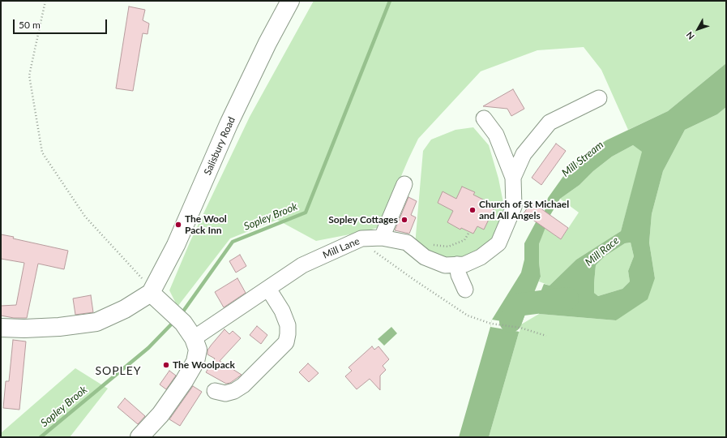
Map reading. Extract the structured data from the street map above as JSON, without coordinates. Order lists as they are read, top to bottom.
{
  "streets": {
    "main road": ["Salisbury Road"],
    "street": ["Mill Lane"]
  },
  "districts": ["SOPLEY"],
  "water": ["Mill Stream", "Sopley Brook", "Mill Race"],
  "places": [
    "Church of St Michael and All Angels",
    "Sopley Cottages",
    "The Wool Pack Inn",
    "The Woolpack"
  ],
  "scale_bar": "50 m",
  "north": "bottom left"
}
